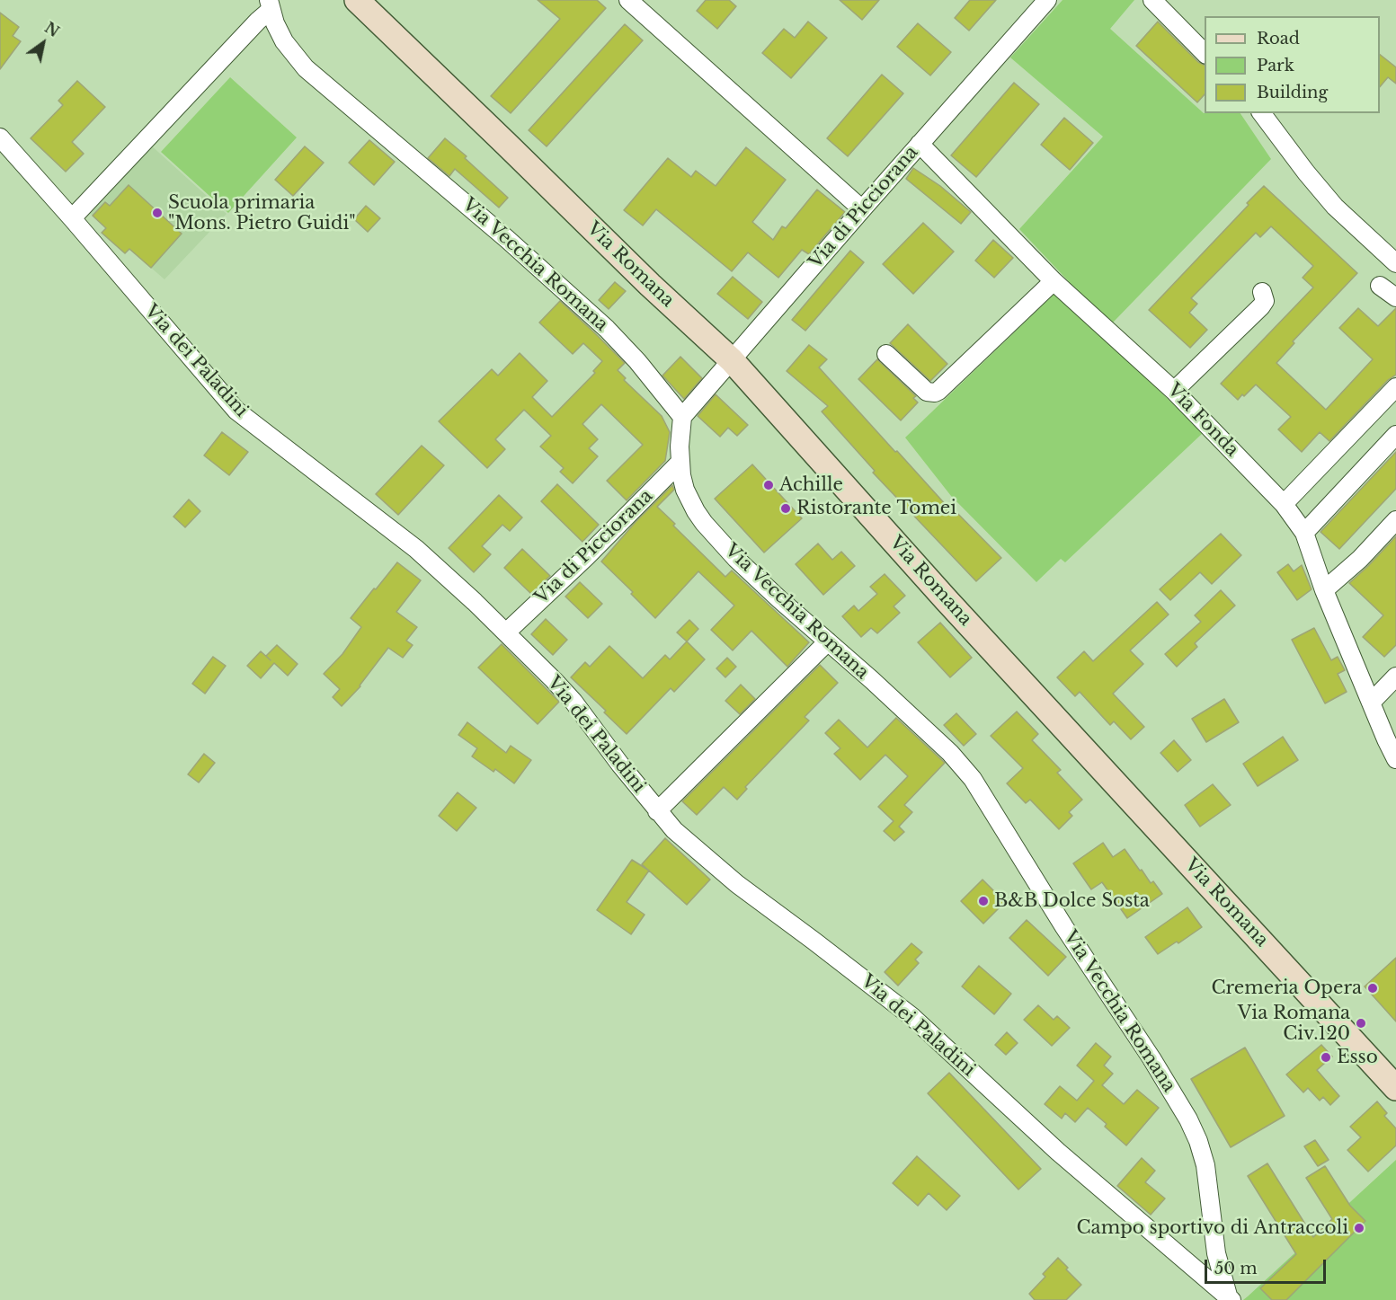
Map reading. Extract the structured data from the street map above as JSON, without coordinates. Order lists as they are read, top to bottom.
{
  "streets": {
    "main road": ["Via Romana"],
    "street": [
      "Via di Picciorana",
      "Via Vecchia Romana",
      "Via dei Paladini",
      "Via Fonda"
    ]
  },
  "crossings": [
    ["Via di Picciorana", "Via Vecchia Romana"],
    ["Via di Picciorana", "Via Romana"],
    ["Via di Picciorana", "Via dei Paladini"],
    ["Via di Picciorana", "Via Fonda"],
    ["Via Vecchia Romana", "Via dei Paladini"]
  ],
  "places": [
    "Scuola primaria \"Mons. Pietro Guidi\"",
    "Achille",
    "Ristorante Tomei",
    "B&B Dolce Sosta",
    "Cremeria Opera",
    "Via Romana Civ.120",
    "Esso",
    "Campo sportivo di Antraccoli"
  ],
  "legend": ["Road", "Park", "Building"],
  "scale_bar": "50 m",
  "north": "top right"
}
